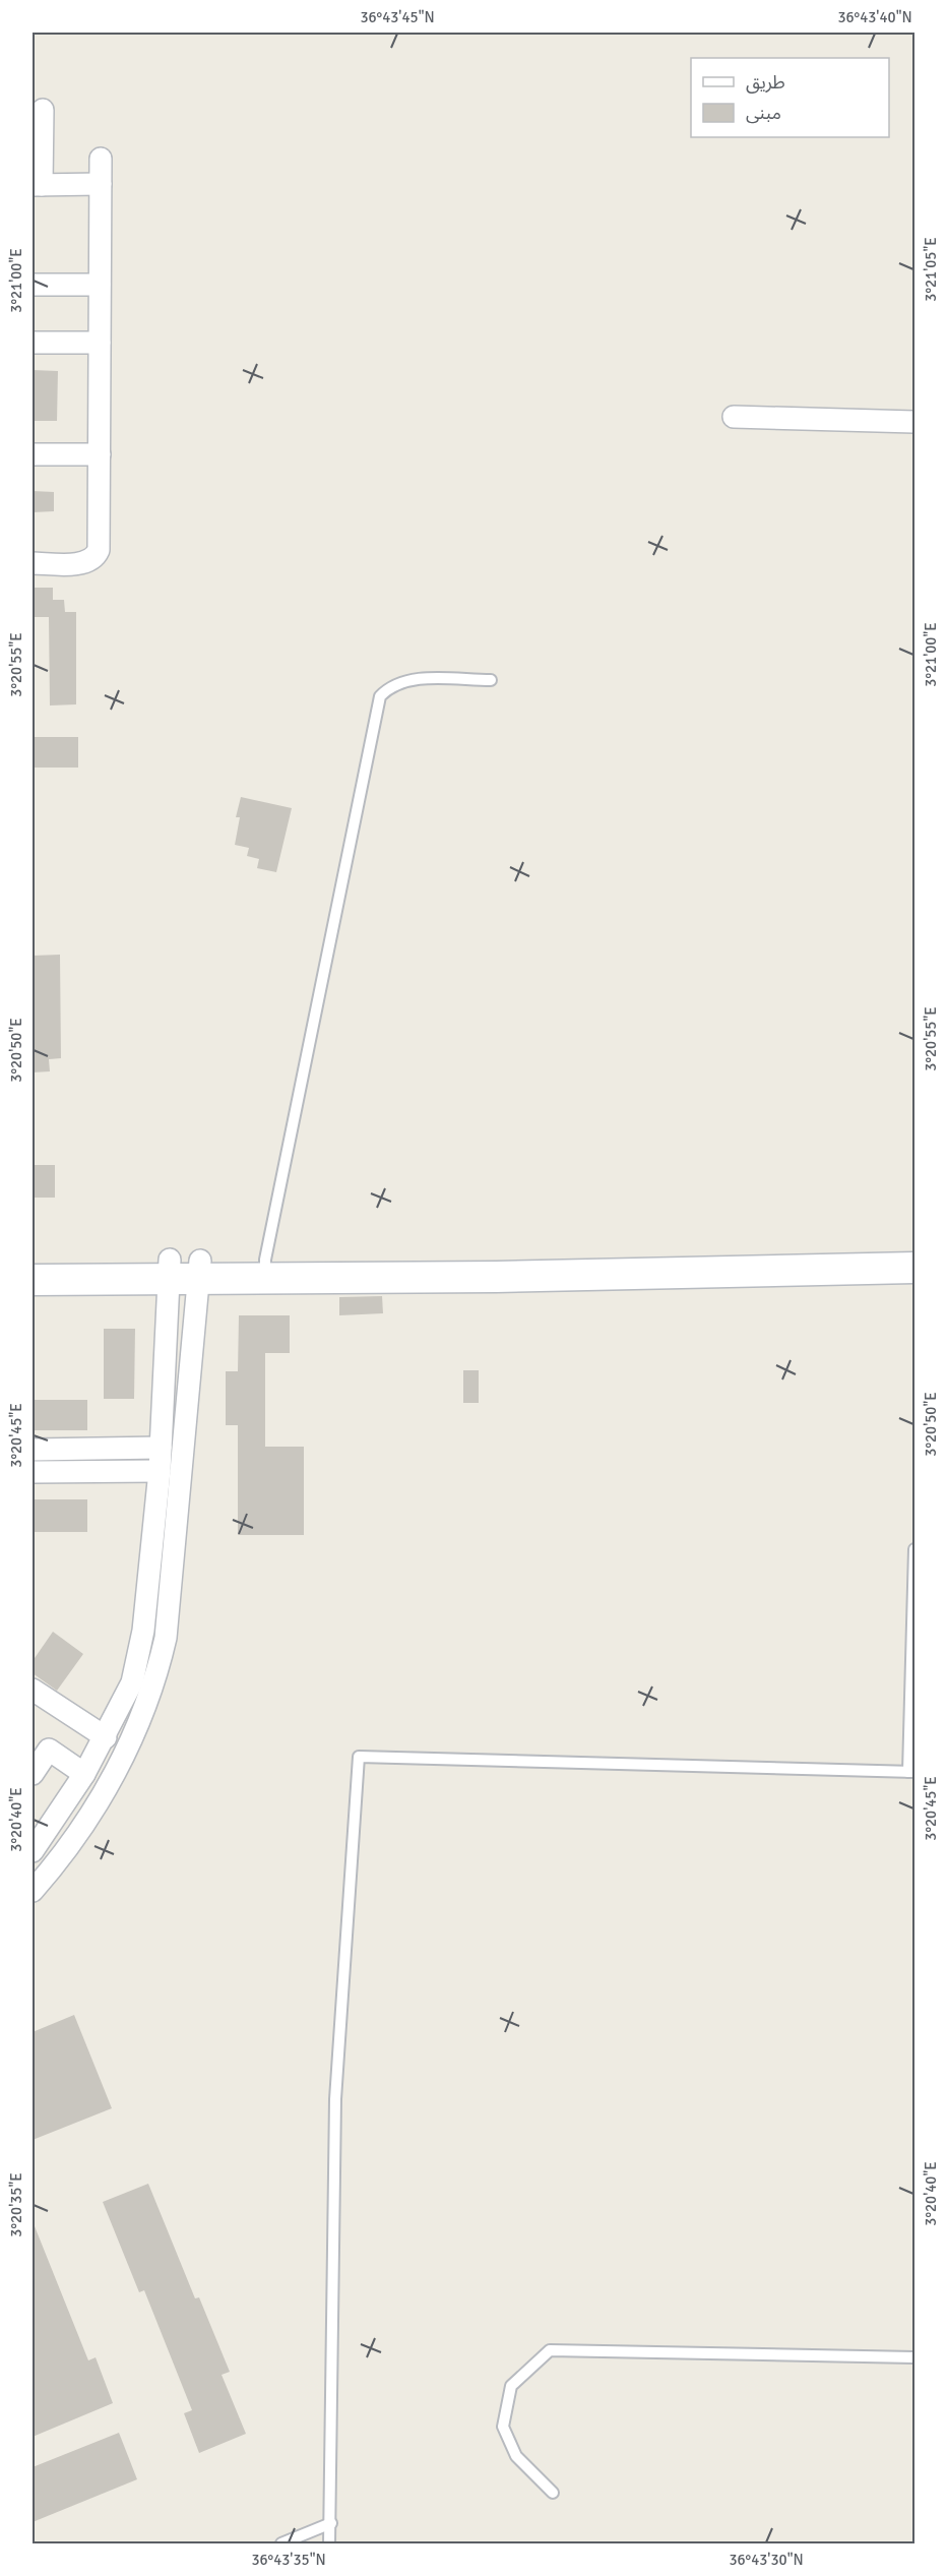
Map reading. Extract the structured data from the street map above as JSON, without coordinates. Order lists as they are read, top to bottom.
{
  "legend": ["طريق", "مبنى"],
  "coordinates": [
    "36°43'45\"N",
    "36°43'40\"N",
    "3°21'05\"E",
    "3°21'00\"E",
    "3°20'55\"E",
    "3°20'50\"E",
    "3°20'45\"E",
    "3°20'40\"E",
    "3°20'35\"E",
    "36°43'35\"N",
    "36°43'30\"N"
  ]
}
